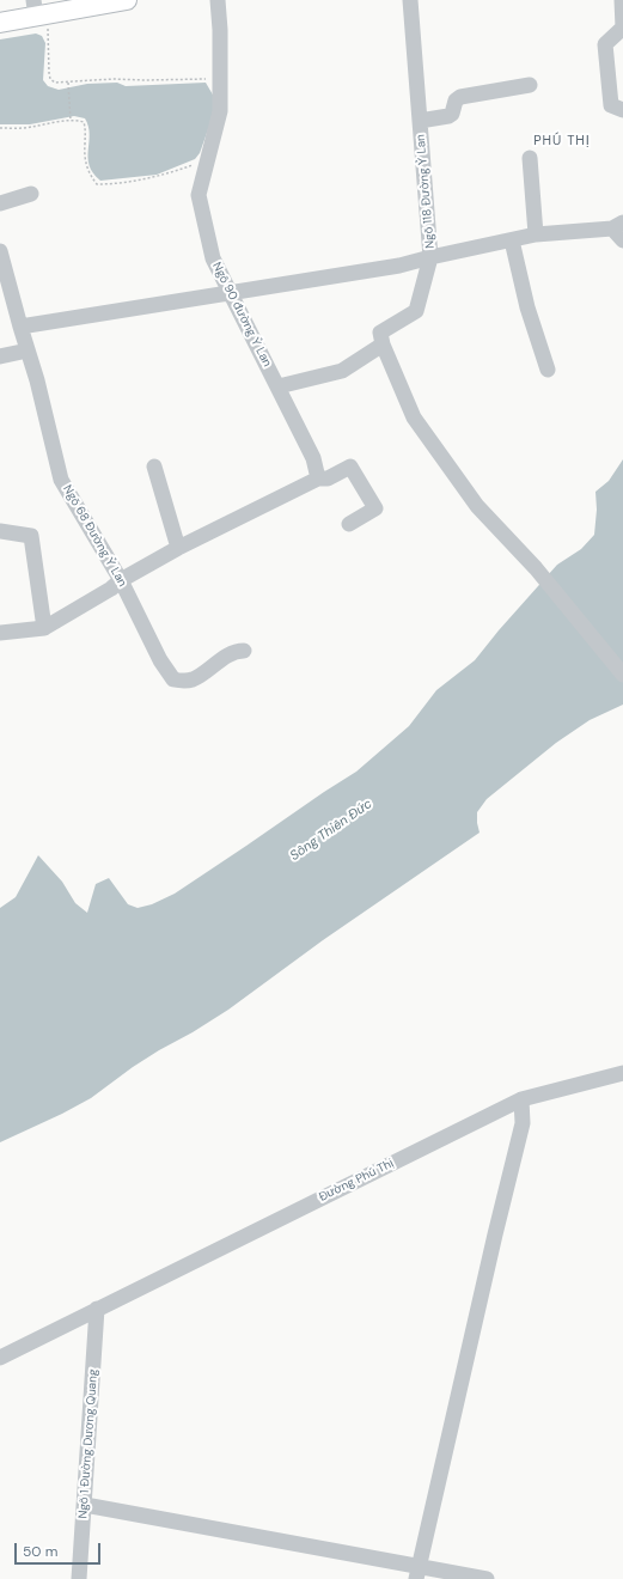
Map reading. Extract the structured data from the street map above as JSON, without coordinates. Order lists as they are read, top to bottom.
{
  "streets": {
    "street": [
      "Ngõ 118 Đường Ỷ Lan",
      "Ngõ 90 đường Ỷ Lan",
      "Ngõ 68 Đường Ỷ Lan",
      "Đường Phú Thị",
      "Ngõ 1 Đường Dương Quang"
    ]
  },
  "crossings": [
    ["Đường Phú Thị", "Ngõ 1 Đường Dương Quang"]
  ],
  "districts": ["PHÚ THỊ"],
  "water": ["Sông Thiên Đức"],
  "scale_bar": "50 m"
}
